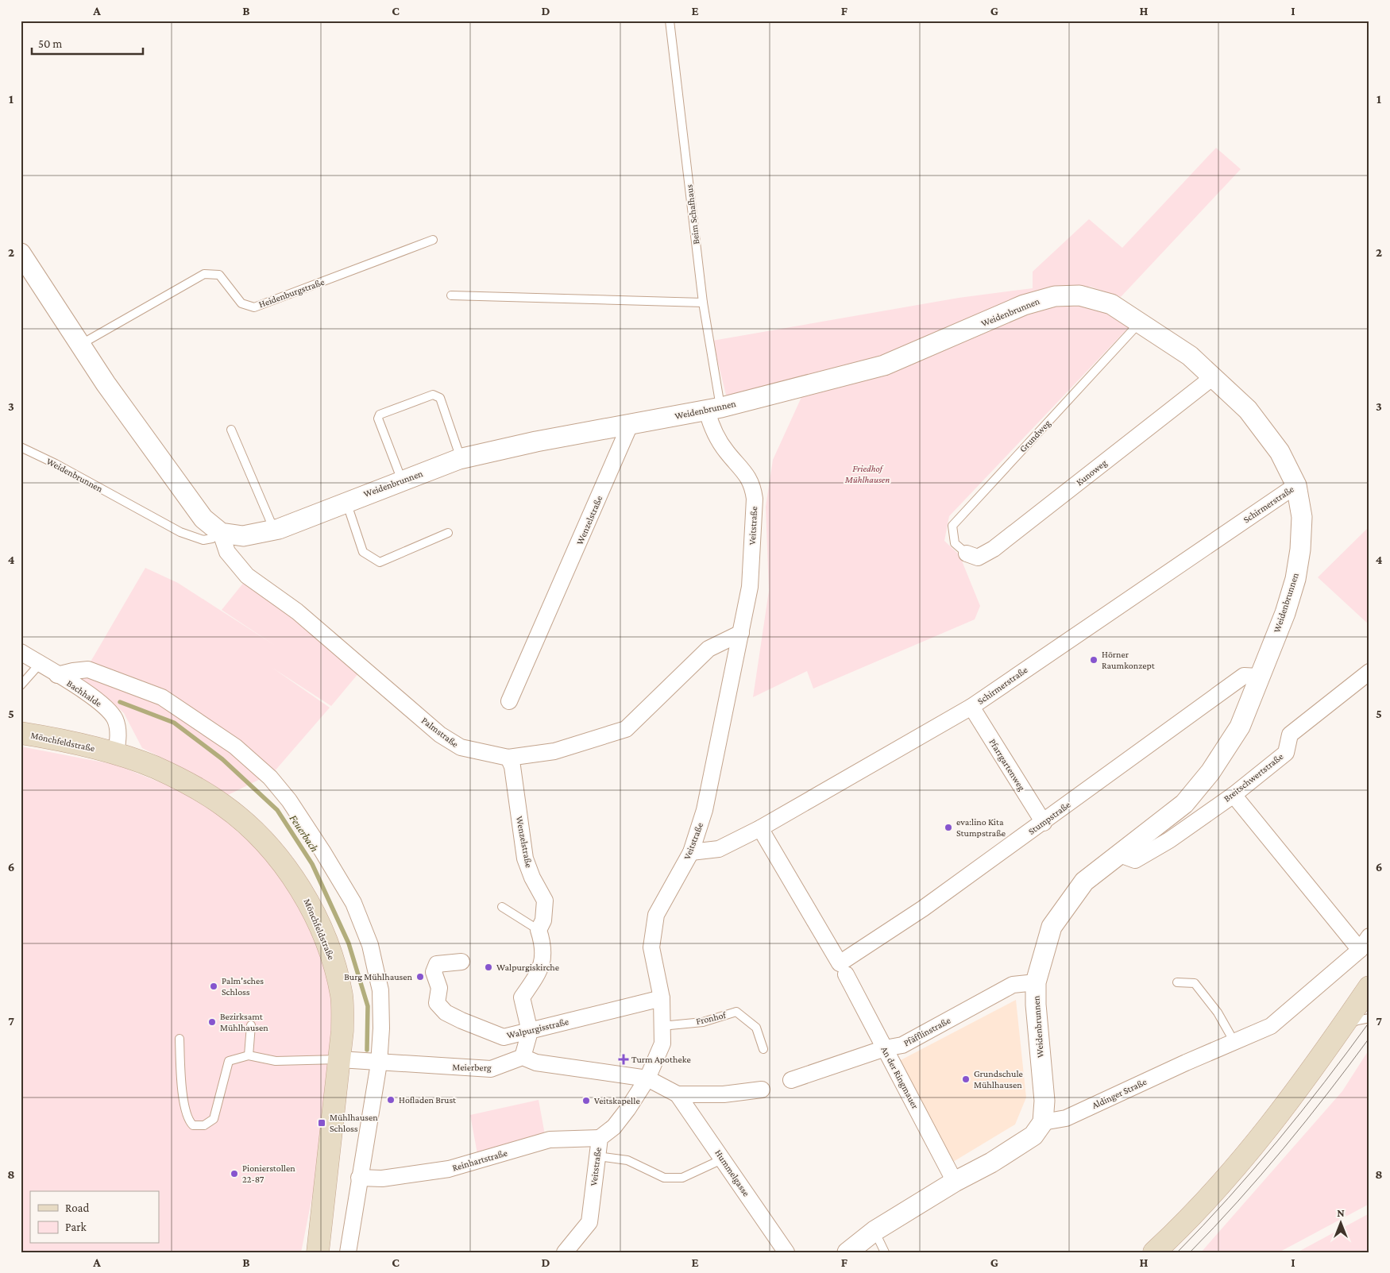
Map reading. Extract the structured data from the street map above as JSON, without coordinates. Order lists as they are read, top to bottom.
{
  "streets": {
    "main road": ["Mönchfeldstraße"],
    "street": [
      "Weidenbrunnen",
      "Kunoweg",
      "Schirmerstraße",
      "Wenzelstraße",
      "Veitstraße",
      "Bachhalde",
      "Palmstraße",
      "Pfarrgartenweg",
      "Breitschwertstraße",
      "Stumpstraße",
      "Walpurgisstraße",
      "Pfäfflinstraße",
      "Meierberg",
      "An der Ringmauer",
      "Aldinger Straße",
      "Reinhartstraße",
      "Hummelgasse"
    ],
    "lane": [
      "Beim Schafhaus",
      "Heidenburgstraße",
      "Grundweg",
      "Fronhof"
    ]
  },
  "crossings": [
    ["Beim Schafhaus", "Weidenbrunnen"],
    ["Beim Schafhaus", "Veitstraße"],
    ["Weidenbrunnen", "Grundweg"],
    ["Weidenbrunnen", "Kunoweg"],
    ["Weidenbrunnen", "Schirmerstraße"],
    ["Weidenbrunnen", "Wenzelstraße"],
    ["Weidenbrunnen", "Veitstraße"],
    ["Weidenbrunnen", "Palmstraße"],
    ["Weidenbrunnen", "Breitschwertstraße"],
    ["Weidenbrunnen", "Stumpstraße"],
    ["Weidenbrunnen", "Pfäfflinstraße"],
    ["Weidenbrunnen", "Aldinger Straße"],
    ["Grundweg", "Kunoweg"],
    ["Schirmerstraße", "Veitstraße"],
    ["Schirmerstraße", "Pfarrgartenweg"],
    ["Schirmerstraße", "An der Ringmauer"],
    ["Wenzelstraße", "Palmstraße"],
    ["Wenzelstraße", "Walpurgisstraße"],
    ["Wenzelstraße", "Meierberg"],
    ["Veitstraße", "Palmstraße"],
    ["Veitstraße", "Fronhof"],
    ["Veitstraße", "Walpurgisstraße"],
    ["Veitstraße", "Reinhartstraße"],
    ["Bachhalde", "Mönchfeldstraße"],
    ["Mönchfeldstraße", "Meierberg"],
    ["Pfarrgartenweg", "Stumpstraße"],
    ["Stumpstraße", "An der Ringmauer"],
    ["Pfäfflinstraße", "An der Ringmauer"]
  ],
  "water": ["Feuerbach"],
  "parks": ["Friedhof Mühlhausen"],
  "places": {
    "other": [
      "Hörner Raumkonzept",
      "eva:lino Kita Stumpstraße",
      "Walpurgiskirche",
      "Burg Mühlhausen",
      "Palm'sches Schloss",
      "Bezirksamt Mühlhausen",
      "Grundschule Mühlhausen",
      "Hofladen Brust",
      "Veitskapelle",
      "Pionierstollen 22-87"
    ],
    "health": ["Turm Apotheke"],
    "transit": ["Mühlhausen Schloss"]
  },
  "legend": ["Road", "Park"],
  "scale_bar": "50 m",
  "north": "top",
  "grid": {
    "columns": [
      "A",
      "B",
      "C",
      "D",
      "E",
      "F",
      "G",
      "H",
      "I"
    ],
    "rows": [
      "1",
      "2",
      "3",
      "4",
      "5",
      "6",
      "7",
      "8"
    ]
  }
}
